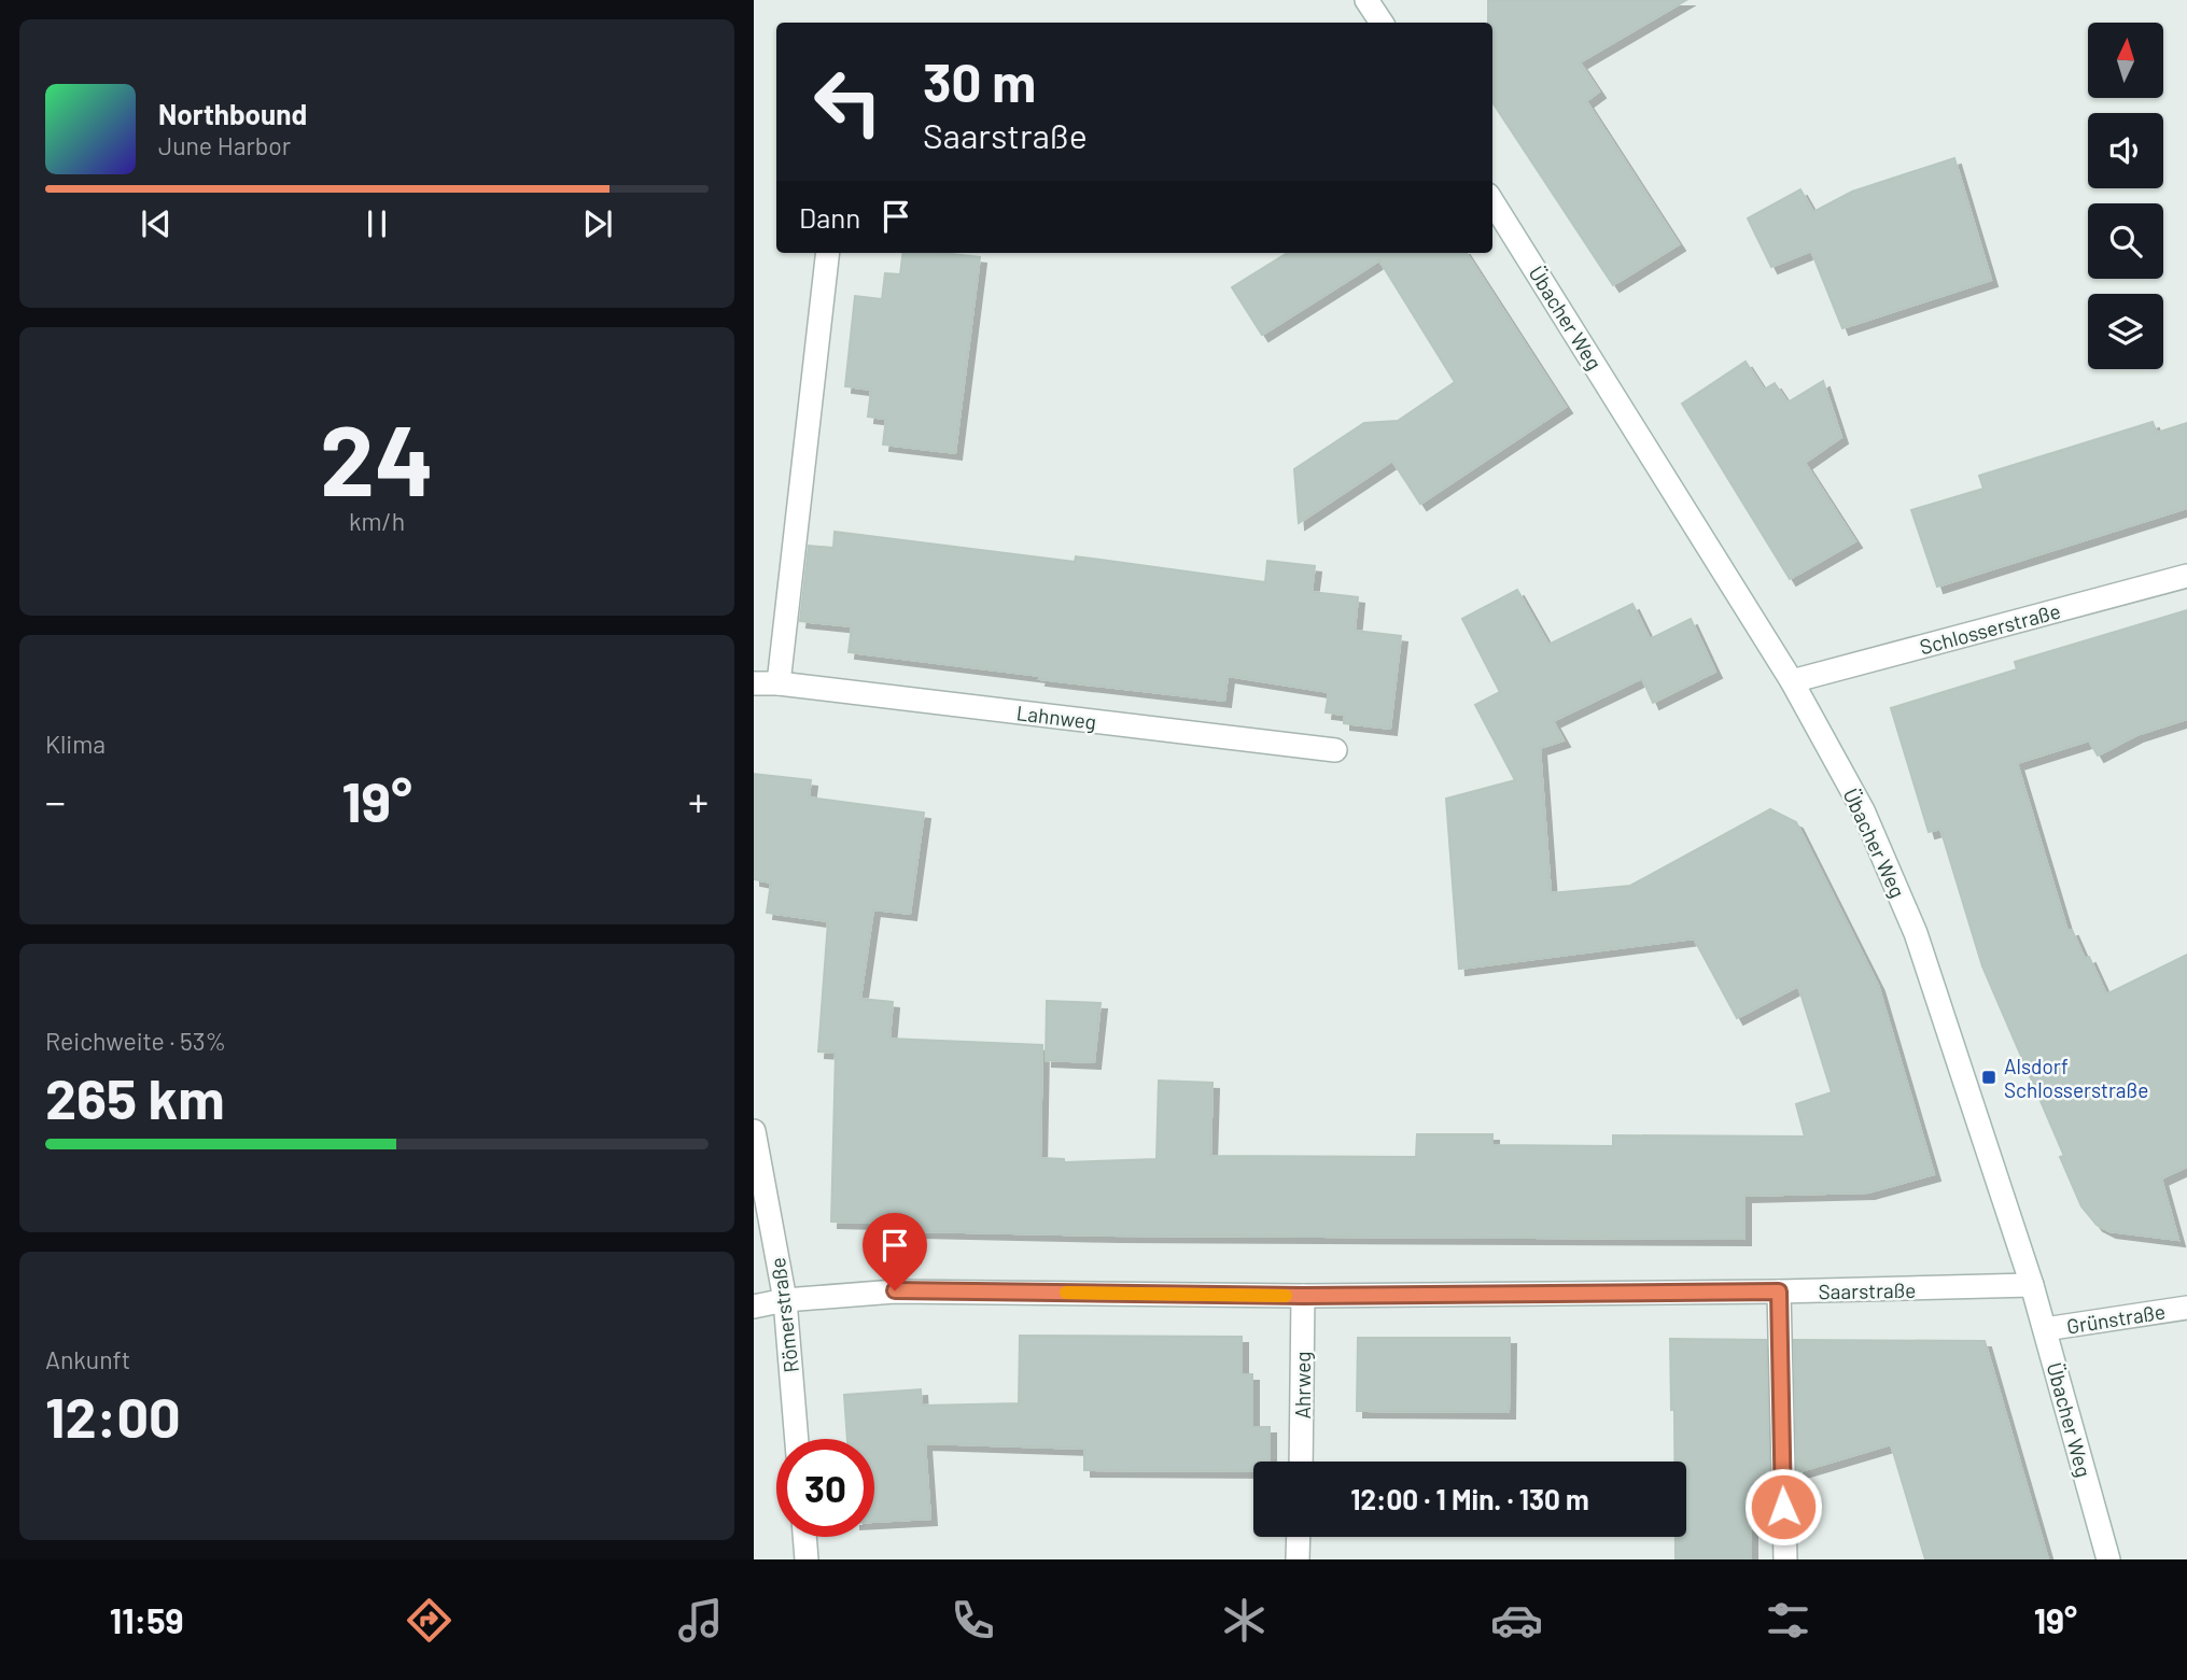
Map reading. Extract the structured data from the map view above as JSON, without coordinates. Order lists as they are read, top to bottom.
{
  "streets": {
    "street": [
      "Übacher Weg",
      "Schlosserstraße",
      "Lahnweg",
      "Saarstraße",
      "Römerstraße",
      "Grünstraße",
      "Ahrweg"
    ]
  },
  "crossings": [
    ["Übacher Weg", "Schlosserstraße"],
    ["Übacher Weg", "Saarstraße"],
    ["Übacher Weg", "Grünstraße"],
    ["Saarstraße", "Römerstraße"],
    ["Saarstraße", "Ahrweg"]
  ],
  "places": {
    "transit": ["Alsdorf Schlosserstraße"]
  },
  "north": "top",
  "page": {
    "turn": ["30 m", "Saarstraße"],
    "song": ["Northbound", "June Harbor"],
    "then": "Dann",
    "tile": [
      ["24", "km/h"],
      "Klima",
      ["Reichweite · 53%", "265 km"],
      ["Ankunft", "12:00"]
    ],
    "heat": ["−", "19°", "+"],
    "limit": "30",
    "trip": "12:00 · 1 Min. · 130 m",
    "tabs": ["11:59", "19°"]
  }
}
